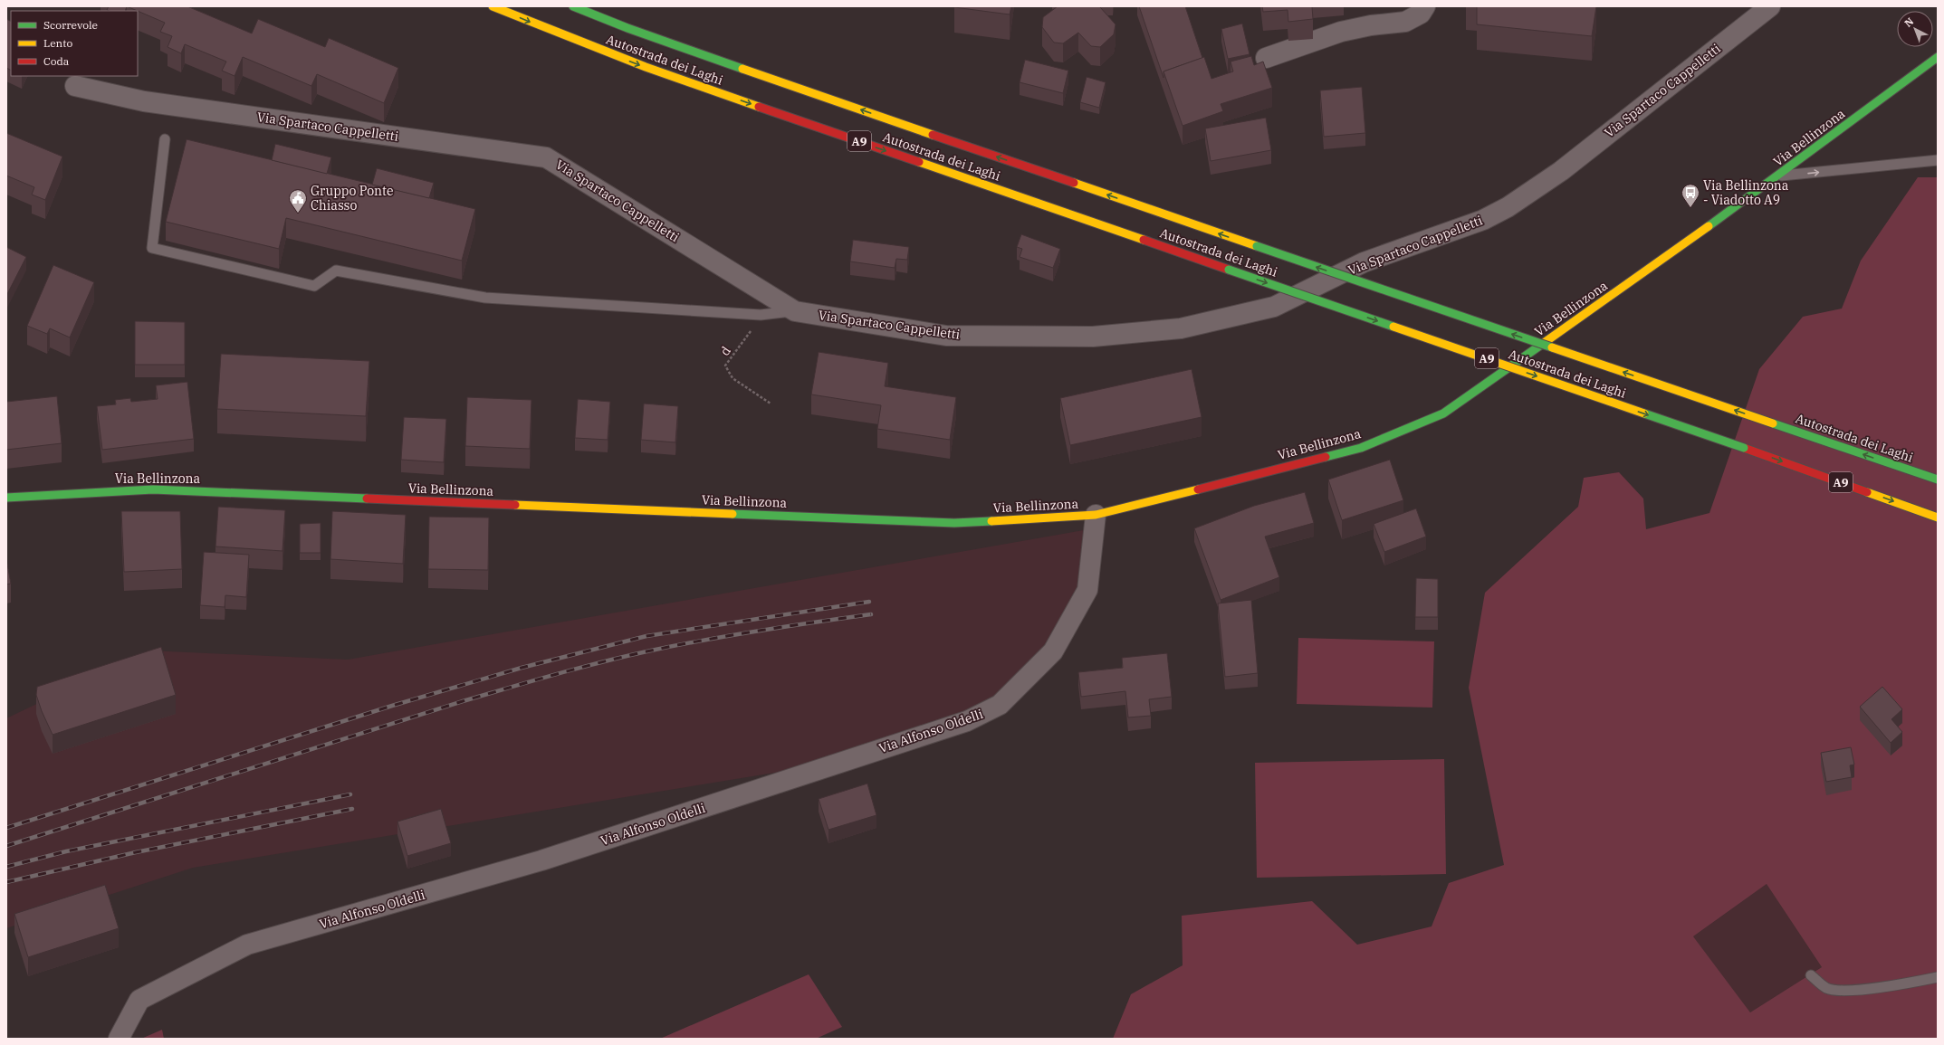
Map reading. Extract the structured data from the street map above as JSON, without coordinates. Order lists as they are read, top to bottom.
{
  "streets": {
    "main road": ["Autostrada dei Laghi", "Via Bellinzona", "A9"],
    "street": ["Via Spartaco Cappelletti", "Via Alfonso Oldelli"],
    "path": ["d"]
  },
  "crossings": [
    ["Via Bellinzona", "Via Alfonso Oldelli"]
  ],
  "places": {
    "bus stop": ["Via Bellinzona - Viadotto A9"],
    "public building": ["Gruppo Ponte Chiasso"]
  },
  "legend": ["Scorrevole", "Lento", "Coda"],
  "north": "top left"
}
